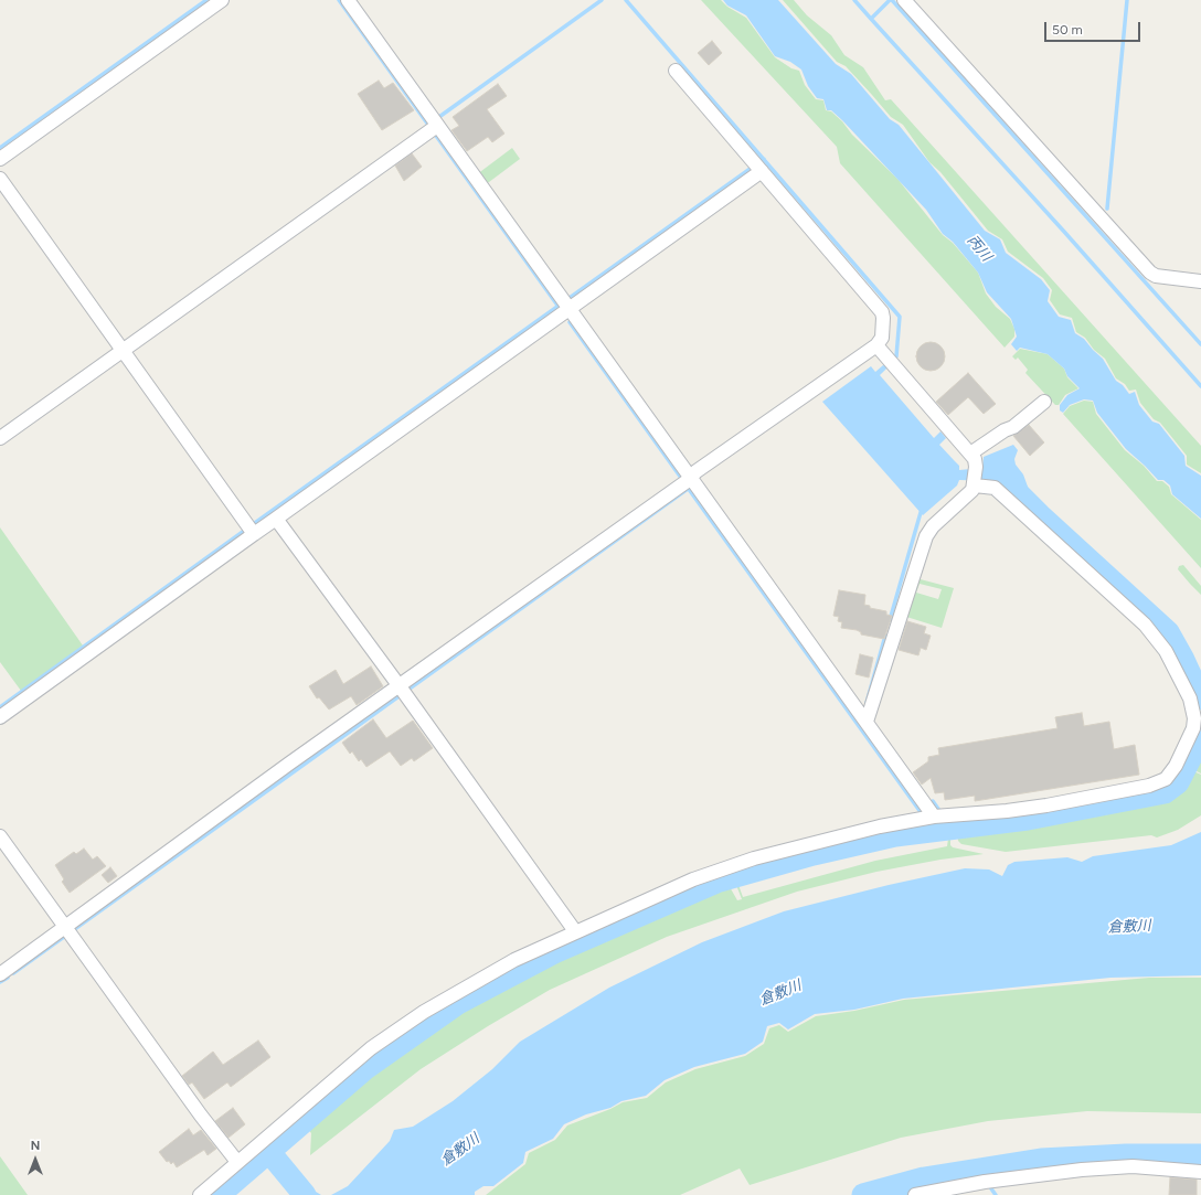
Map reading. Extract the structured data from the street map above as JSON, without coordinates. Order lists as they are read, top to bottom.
{
  "water": ["丙川", "倉敷川"],
  "scale_bar": "50 m",
  "north": "top"
}
